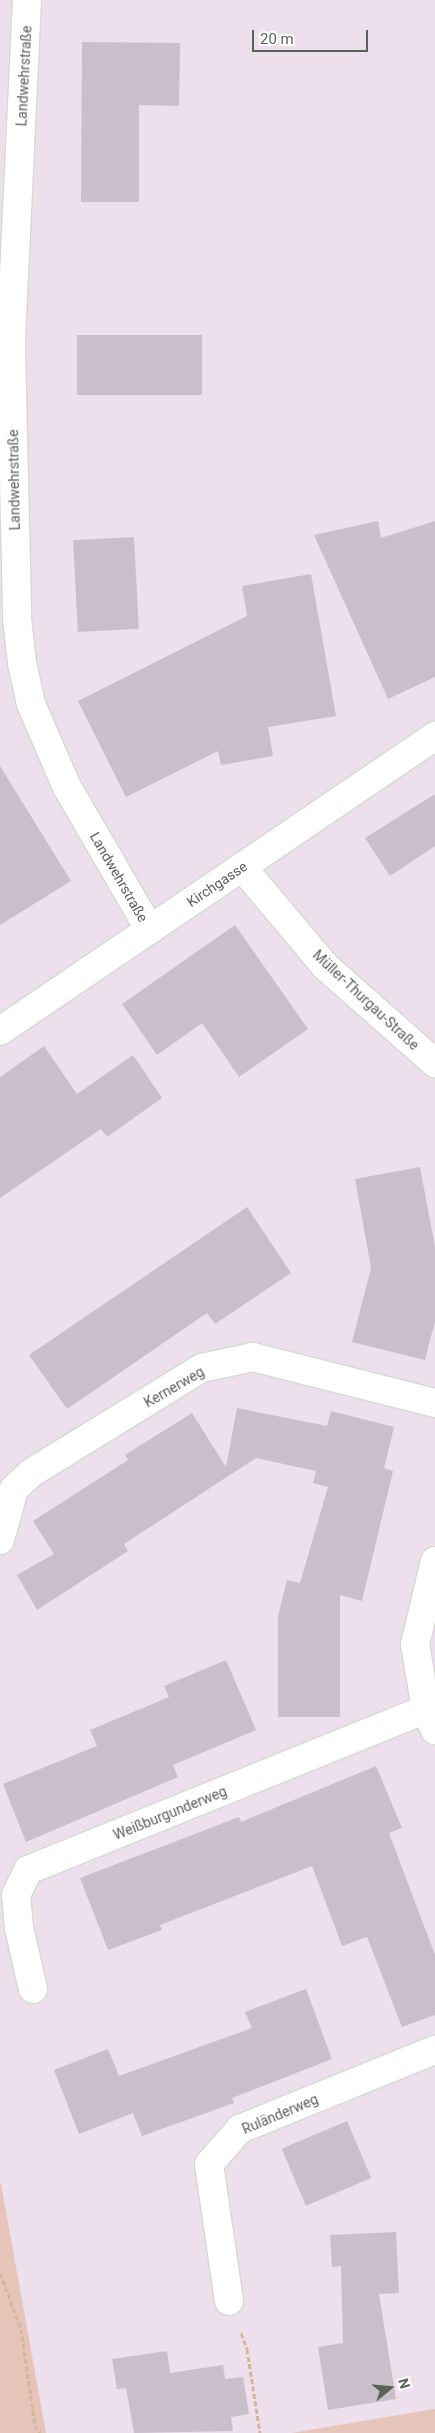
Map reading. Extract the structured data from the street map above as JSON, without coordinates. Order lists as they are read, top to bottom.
{
  "streets": {
    "street": [
      "Landwehrstraße",
      "Kirchgasse",
      "Müller-Thurgau-Straße",
      "Kernerweg",
      "Weißburgunderweg",
      "Ruländerweg"
    ]
  },
  "crossings": [
    ["Landwehrstraße", "Kirchgasse"],
    ["Kirchgasse", "Müller-Thurgau-Straße"]
  ],
  "scale_bar": "20 m",
  "north": "right"
}
